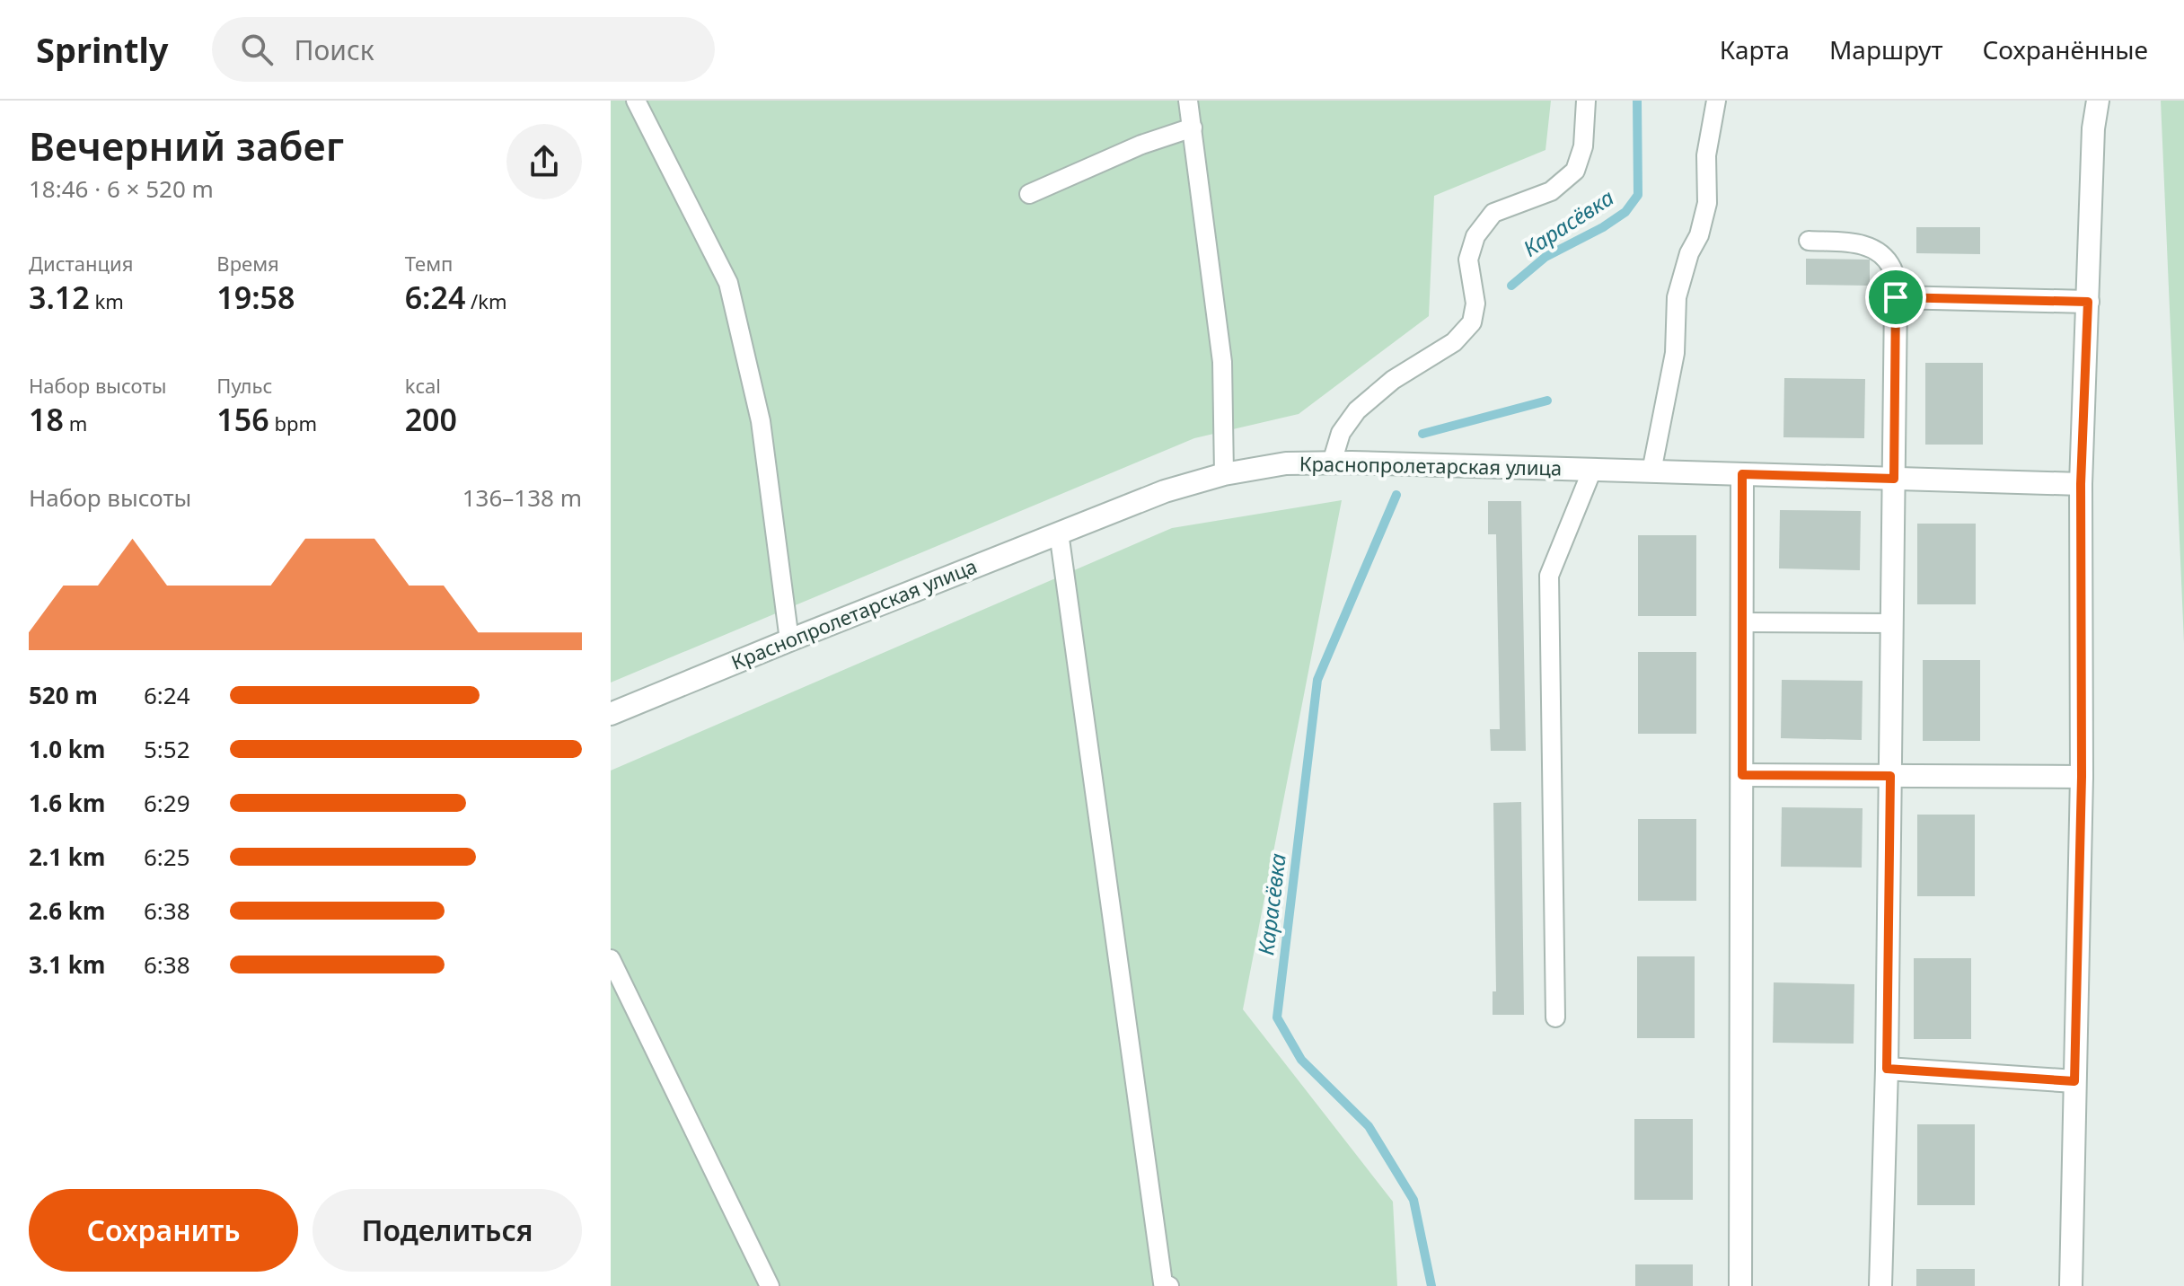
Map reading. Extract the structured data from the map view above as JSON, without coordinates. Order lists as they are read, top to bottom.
{
  "streets": {
    "street": ["Краснопролетарская улица"]
  },
  "water": ["Карасёвка"],
  "page": {
    "header": "Sprintly",
    "search": "Поиск",
    "nav": ["Карта", "Маршрут", "Сохранённые"],
    "heading": ["Вечерний забег", "18:46 · 6 × 520 m"],
    "stats": [
      ["Дистанция", "3.12 km"],
      ["Время", "19:58"],
      ["Темп", "6:24 /km"],
      ["Набор высоты", "18 m"],
      ["Пульс", "156 bpm"],
      ["kcal", "200"]
    ],
    "chart": ["Набор высоты", "136–138 m"],
    "list": [
      {
        "name": "520 m",
        "note": "6:24"
      },
      {
        "name": "1.0 km",
        "note": "5:52"
      },
      {
        "name": "1.6 km",
        "note": "6:29"
      },
      {
        "name": "2.1 km",
        "note": "6:25"
      },
      {
        "name": "2.6 km",
        "note": "6:38"
      },
      {
        "name": "3.1 km",
        "note": "6:38"
      }
    ],
    "buttons": ["Сохранить", "Поделиться"]
  }
}
